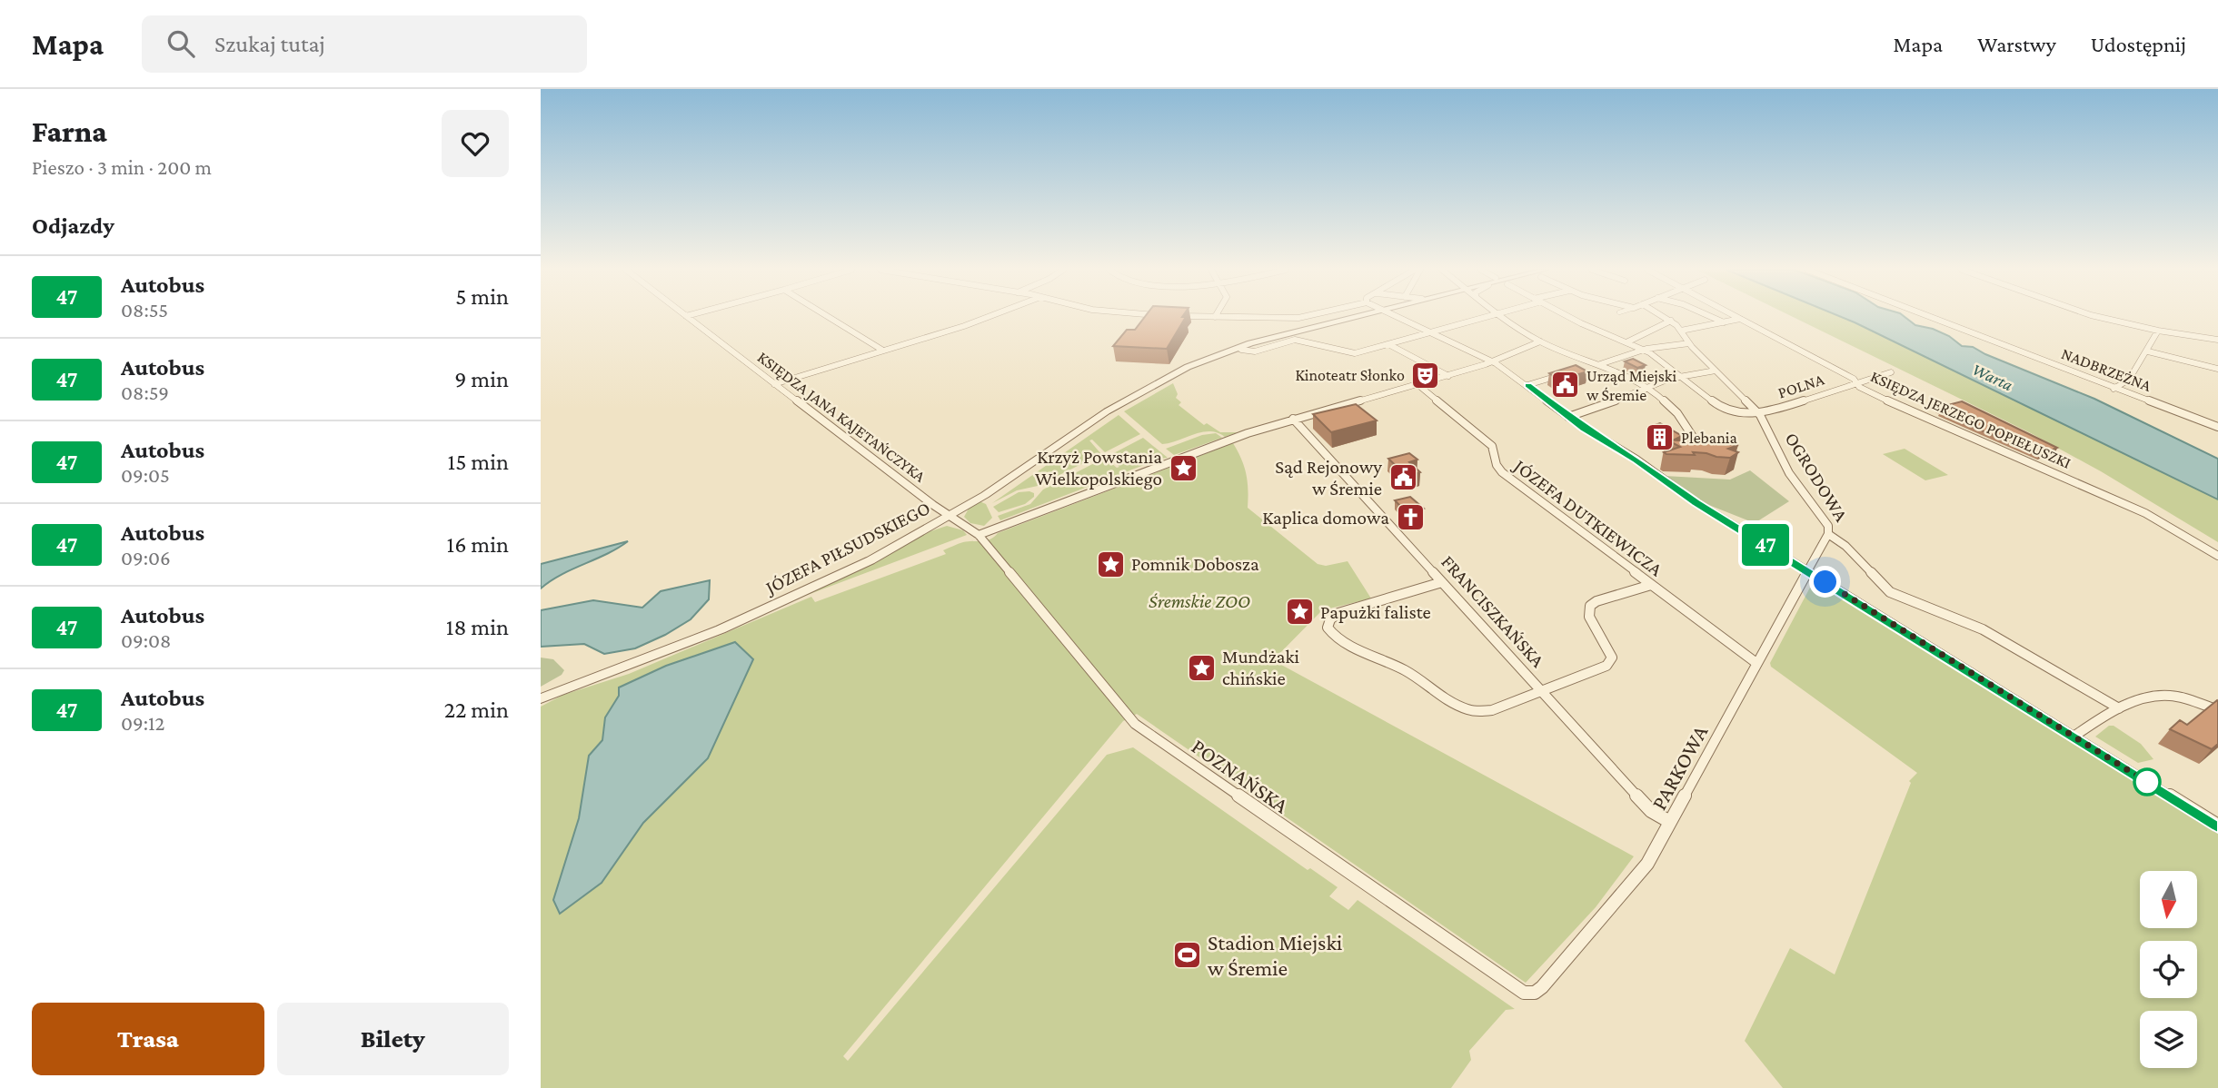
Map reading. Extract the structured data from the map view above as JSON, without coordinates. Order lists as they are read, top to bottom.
{
  "streets": {
    "street": [
      "NADBRZEŻNA",
      "POLNA",
      "KSIĘDZA JANA KAJETAŃCZYKA",
      "KSIĘDZA JERZEGO POPIEŁUSZKI",
      "OGRODOWA",
      "JÓZEFA DUTKIEWICZA",
      "JÓZEFA PIŁSUDSKIEGO",
      "FRANCISZKAŃSKA",
      "PARKOWA",
      "POZNAŃSKA"
    ]
  },
  "crossings": [
    ["POLNA", "KSIĘDZA JERZEGO POPIEŁUSZKI"],
    ["POLNA", "OGRODOWA"],
    ["KSIĘDZA JANA KAJETAŃCZYKA", "JÓZEFA PIŁSUDSKIEGO"],
    ["KSIĘDZA JANA KAJETAŃCZYKA", "POZNAŃSKA"],
    ["OGRODOWA", "PARKOWA"],
    ["JÓZEFA DUTKIEWICZA", "PARKOWA"],
    ["JÓZEFA PIŁSUDSKIEGO", "POZNAŃSKA"],
    ["FRANCISZKAŃSKA", "PARKOWA"],
    ["PARKOWA", "POZNAŃSKA"]
  ],
  "water": ["Warta"],
  "parks": ["Śremskie ZOO"],
  "places": {
    "theatre": ["Kinoteatr Słonko"],
    "public building": ["Urząd Miejski w Śremie", "Sąd Rejonowy w Śremie"],
    "building": ["Plebania"],
    "place": [
      "Krzyż Powstania Wielkopolskiego",
      "Pomnik Dobosza",
      "Papużki faliste",
      "Mundżaki chińskie"
    ],
    "church": ["Kaplica domowa"],
    "sports": ["Stadion Miejski w Śremie"]
  },
  "lines": ["bus line 47"],
  "north": "bottom",
  "page": {
    "header": "Mapa",
    "search": "Szukaj tutaj",
    "nav": ["Mapa", "Warstwy", "Udostępnij"],
    "heading": [
      ["Farna", "Pieszo · 3 min · 200 m"],
      "Odjazdy"
    ],
    "on_map": "47",
    "list": [
      {
        "mark": "47",
        "name": "Autobus",
        "note": "08:55",
        "value": "5 min"
      },
      {
        "mark": "47",
        "name": "Autobus",
        "note": "08:59",
        "value": "9 min"
      },
      {
        "mark": "47",
        "name": "Autobus",
        "note": "09:05",
        "value": "15 min"
      },
      {
        "mark": "47",
        "name": "Autobus",
        "note": "09:06",
        "value": "16 min"
      },
      {
        "mark": "47",
        "name": "Autobus",
        "note": "09:08",
        "value": "18 min"
      },
      {
        "mark": "47",
        "name": "Autobus",
        "note": "09:12",
        "value": "22 min"
      }
    ],
    "buttons": ["Trasa", "Bilety"]
  }
}
